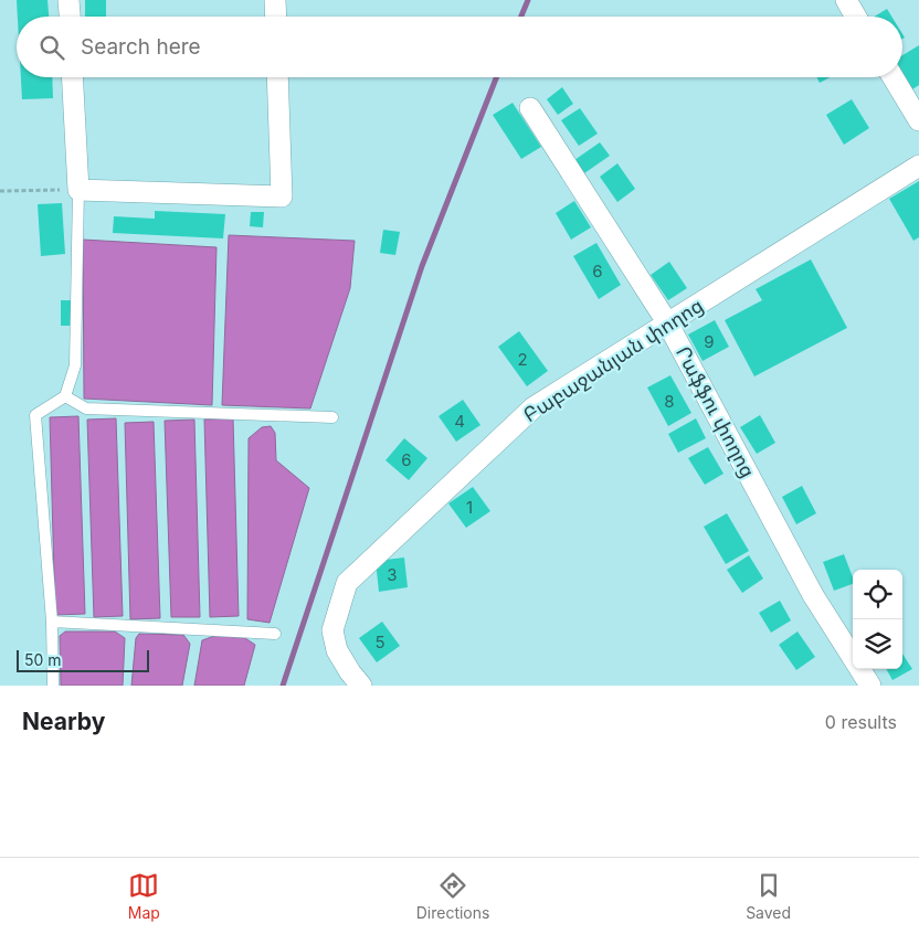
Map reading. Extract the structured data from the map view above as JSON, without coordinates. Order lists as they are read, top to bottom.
{
  "streets": {
    "street": ["Բաբաջանյան փողոց", "Րաֆֆու փողոց"]
  },
  "crossings": [
    ["Բաբաջանյան փողոց", "Րաֆֆու փողոց"]
  ],
  "house_numbers": [
    "6",
    "9",
    "2",
    "8",
    "4",
    "6",
    "1",
    "3",
    "5"
  ],
  "scale_bar": "50 m",
  "page": {
    "search": "Search here",
    "scale": "50 m",
    "heading": ["Nearby", "0 results"],
    "nav": ["Map", "Directions", "Saved"]
  }
}
